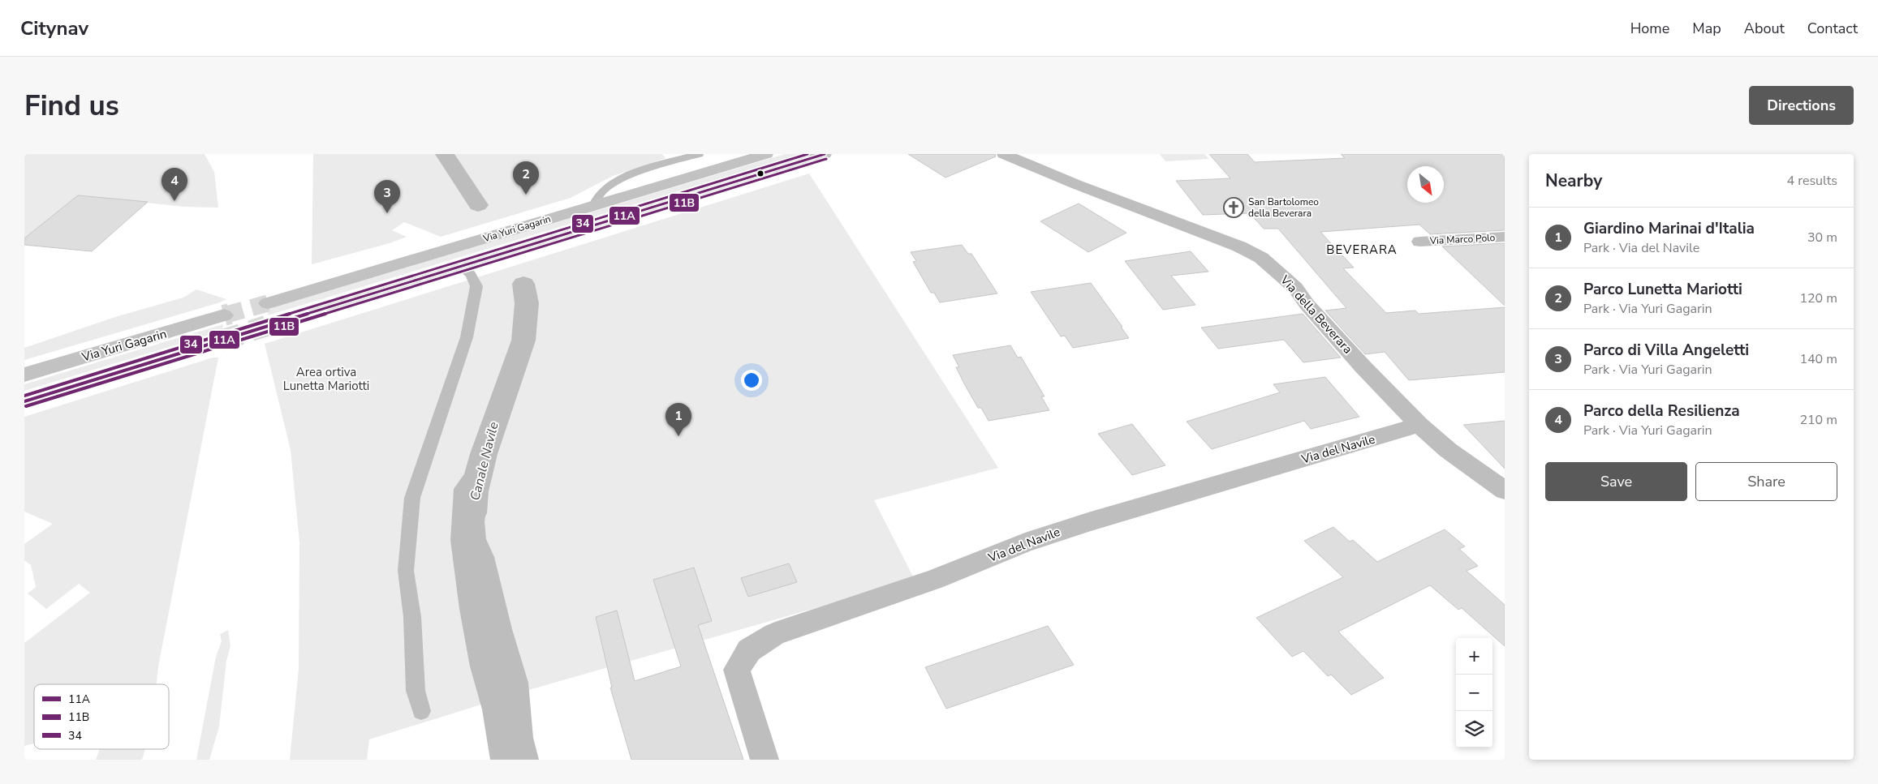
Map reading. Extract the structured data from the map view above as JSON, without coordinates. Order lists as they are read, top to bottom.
{
  "streets": {
    "main road": ["Via Yuri Gagarin"],
    "street": ["Via Marco Polo", "Via della Beverara", "Via del Navile"]
  },
  "crossings": [
    ["Via della Beverara", "Via del Navile"]
  ],
  "districts": ["BEVERARA"],
  "water": ["Canale Navile"],
  "parks": ["Area ortiva Lunetta Mariotti"],
  "places": {
    "church": ["San Bartolomeo della Beverara"]
  },
  "lines": ["transit line 11A", "transit line 34", "transit line 11B"],
  "legend": ["11A", "11B", "34"],
  "north": "bottom right",
  "page": {
    "header": "Citynav",
    "nav": [
      "Home",
      "Map",
      "About",
      "Contact"
    ],
    "buttons": [
      "Directions",
      ["Save", "Share"]
    ],
    "title": "Find us",
    "heading": ["Nearby", "4 results"],
    "pins": [
      "2",
      "4",
      "3",
      "1"
    ],
    "list": [
      {
        "mark": "1",
        "name": "Giardino Marinai d'Italia",
        "note": "Park · Via del Navile",
        "value": "30 m"
      },
      {
        "mark": "2",
        "name": "Parco Lunetta Mariotti",
        "note": "Park · Via Yuri Gagarin",
        "value": "120 m"
      },
      {
        "mark": "3",
        "name": "Parco di Villa Angeletti",
        "note": "Park · Via Yuri Gagarin",
        "value": "140 m"
      },
      {
        "mark": "4",
        "name": "Parco della Resilienza",
        "note": "Park · Via Yuri Gagarin",
        "value": "210 m"
      }
    ],
    "map_buttons": ["+", "−"]
  }
}
